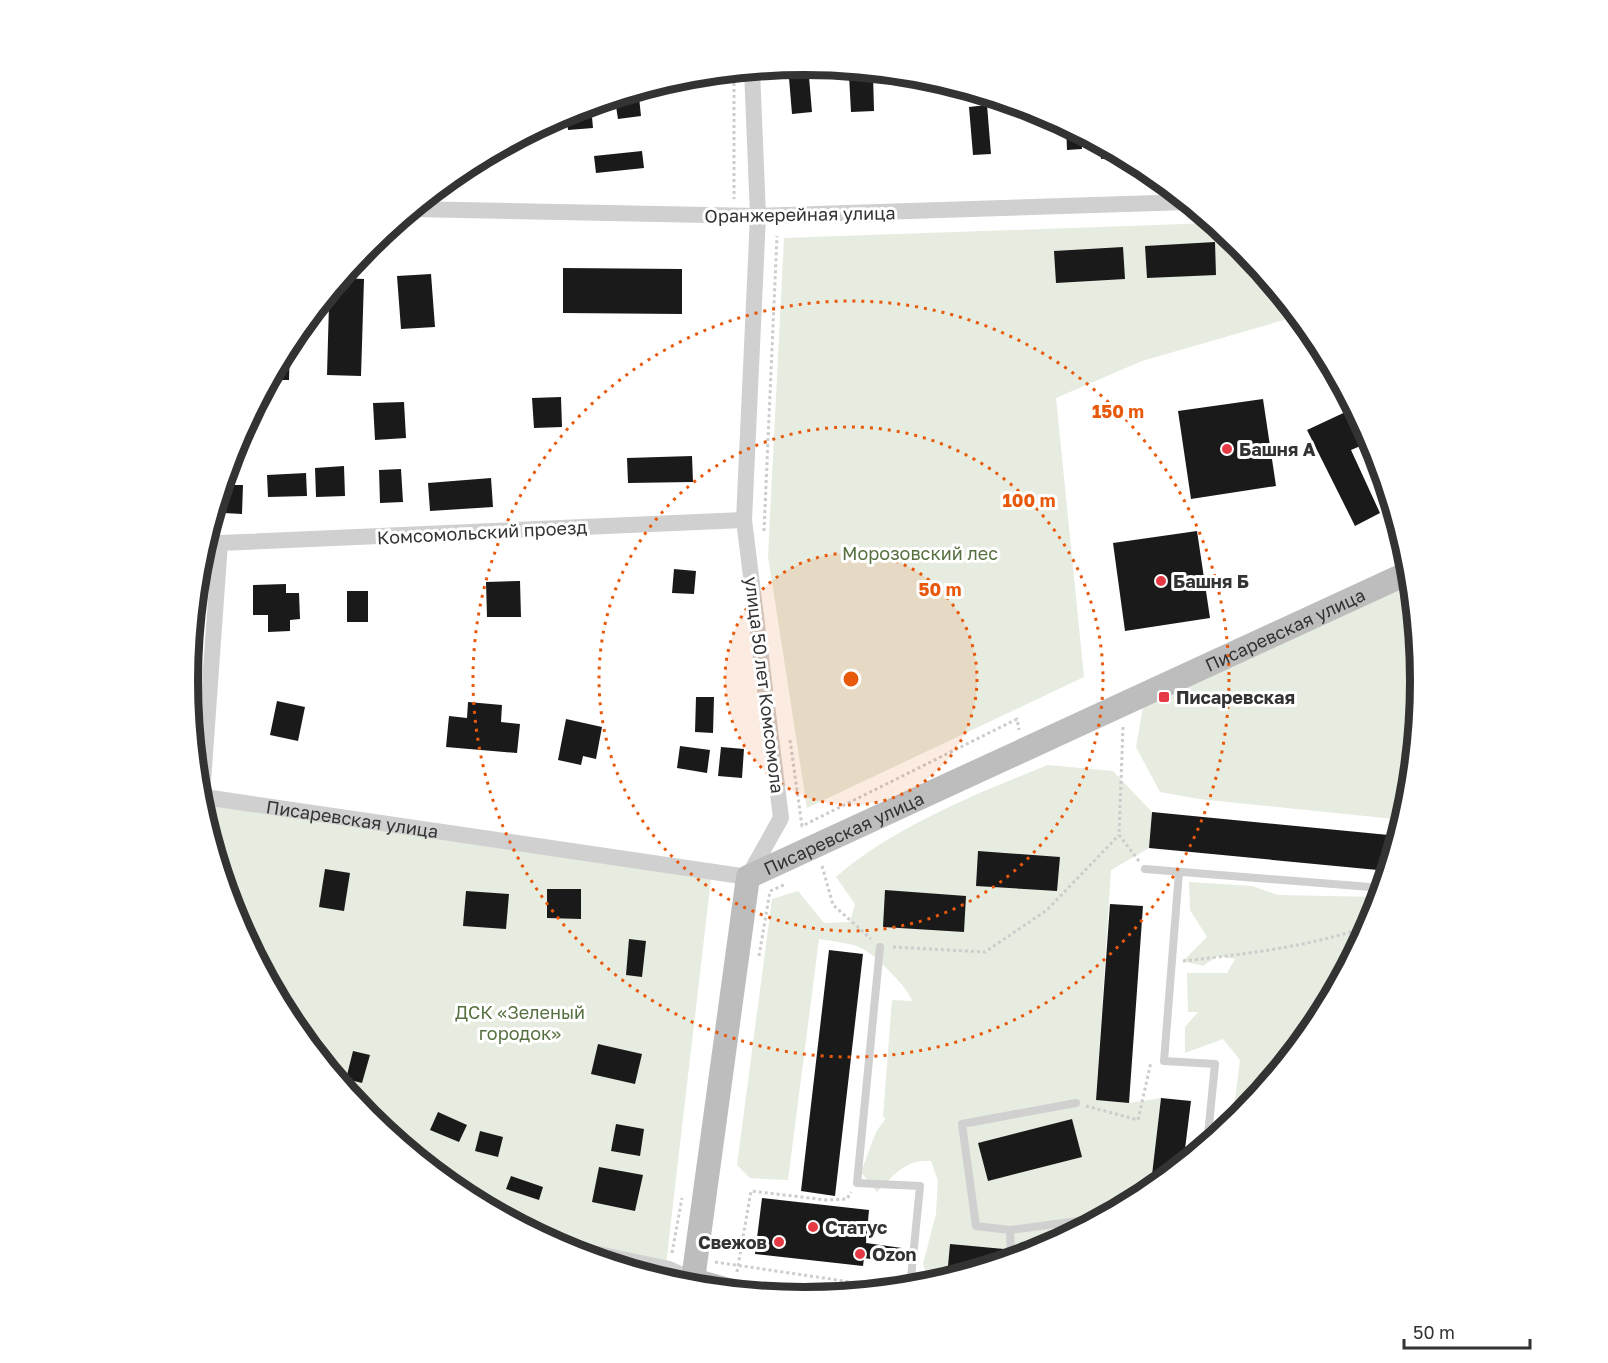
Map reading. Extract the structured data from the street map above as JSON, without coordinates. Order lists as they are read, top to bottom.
{
  "streets": {
    "street": [
      "Оранжерейная улица",
      "Комсомольский проезд",
      "Писаревская улица",
      "улица 50 лет Комсомола"
    ]
  },
  "crossings": [
    ["Оранжерейная улица", "улица 50 лет Комсомола"],
    ["Комсомольский проезд", "улица 50 лет Комсомола"],
    ["Писаревская улица", "улица 50 лет Комсомола"]
  ],
  "parks": ["Морозовский лес", "ДСК «Зеленый городок»"],
  "places": {
    "other": [
      "Башня А",
      "Башня Б",
      "Статус",
      "Свежов",
      "Ozon"
    ],
    "transit": ["Писаревская"]
  },
  "scale_bar": "50 m",
  "rings": ["150 m", "100 m", "50 m"]
}
